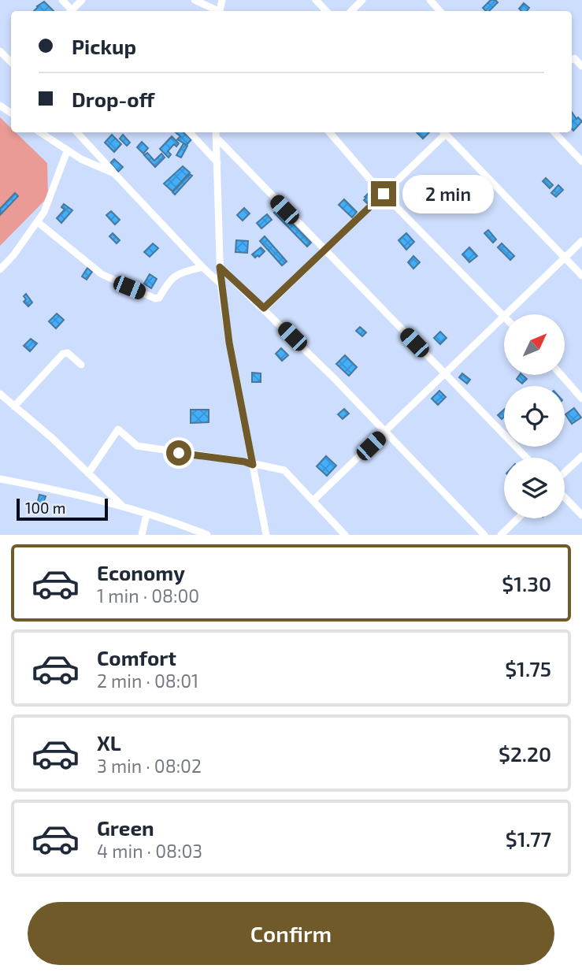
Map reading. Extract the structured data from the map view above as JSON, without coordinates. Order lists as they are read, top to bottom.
{
  "scale_bar": "100 m",
  "north": "top right",
  "page": {
    "banner": ["Pickup", "Drop-off"],
    "bubble": "2 min",
    "scale": "100 m",
    "list": [
      {
        "name": "Economy",
        "note": "1 min · 08:00",
        "value": "$1.30"
      },
      {
        "name": "Comfort",
        "note": "2 min · 08:01",
        "value": "$1.75"
      },
      {
        "name": "XL",
        "note": "3 min · 08:02",
        "value": "$2.20"
      },
      {
        "name": "Green",
        "note": "4 min · 08:03",
        "value": "$1.77"
      }
    ],
    "buttons": "Confirm"
  }
}
